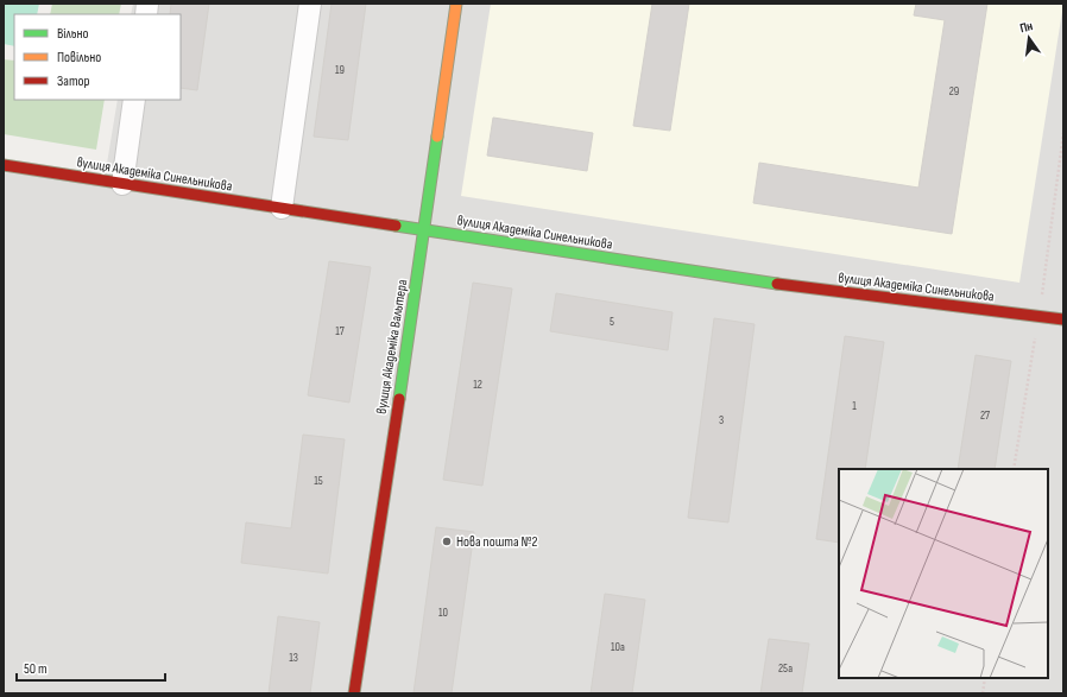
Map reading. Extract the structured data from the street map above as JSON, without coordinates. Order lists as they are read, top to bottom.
{
  "streets": {
    "street": ["вулиця Академіка Синельникова", "вулиця Академіка Вальтера"]
  },
  "crossings": [
    ["вулиця Академіка Синельникова", "вулиця Академіка Вальтера"]
  ],
  "places": ["Нова пошта №2"],
  "house_numbers": [
    "19",
    "29",
    "5",
    "17",
    "12",
    "1",
    "27",
    "3",
    "15",
    "10",
    "10а",
    "13",
    "25а"
  ],
  "legend": ["Вільно", "Повільно", "Затор"],
  "scale_bar": "50 m",
  "north": "top"
}
